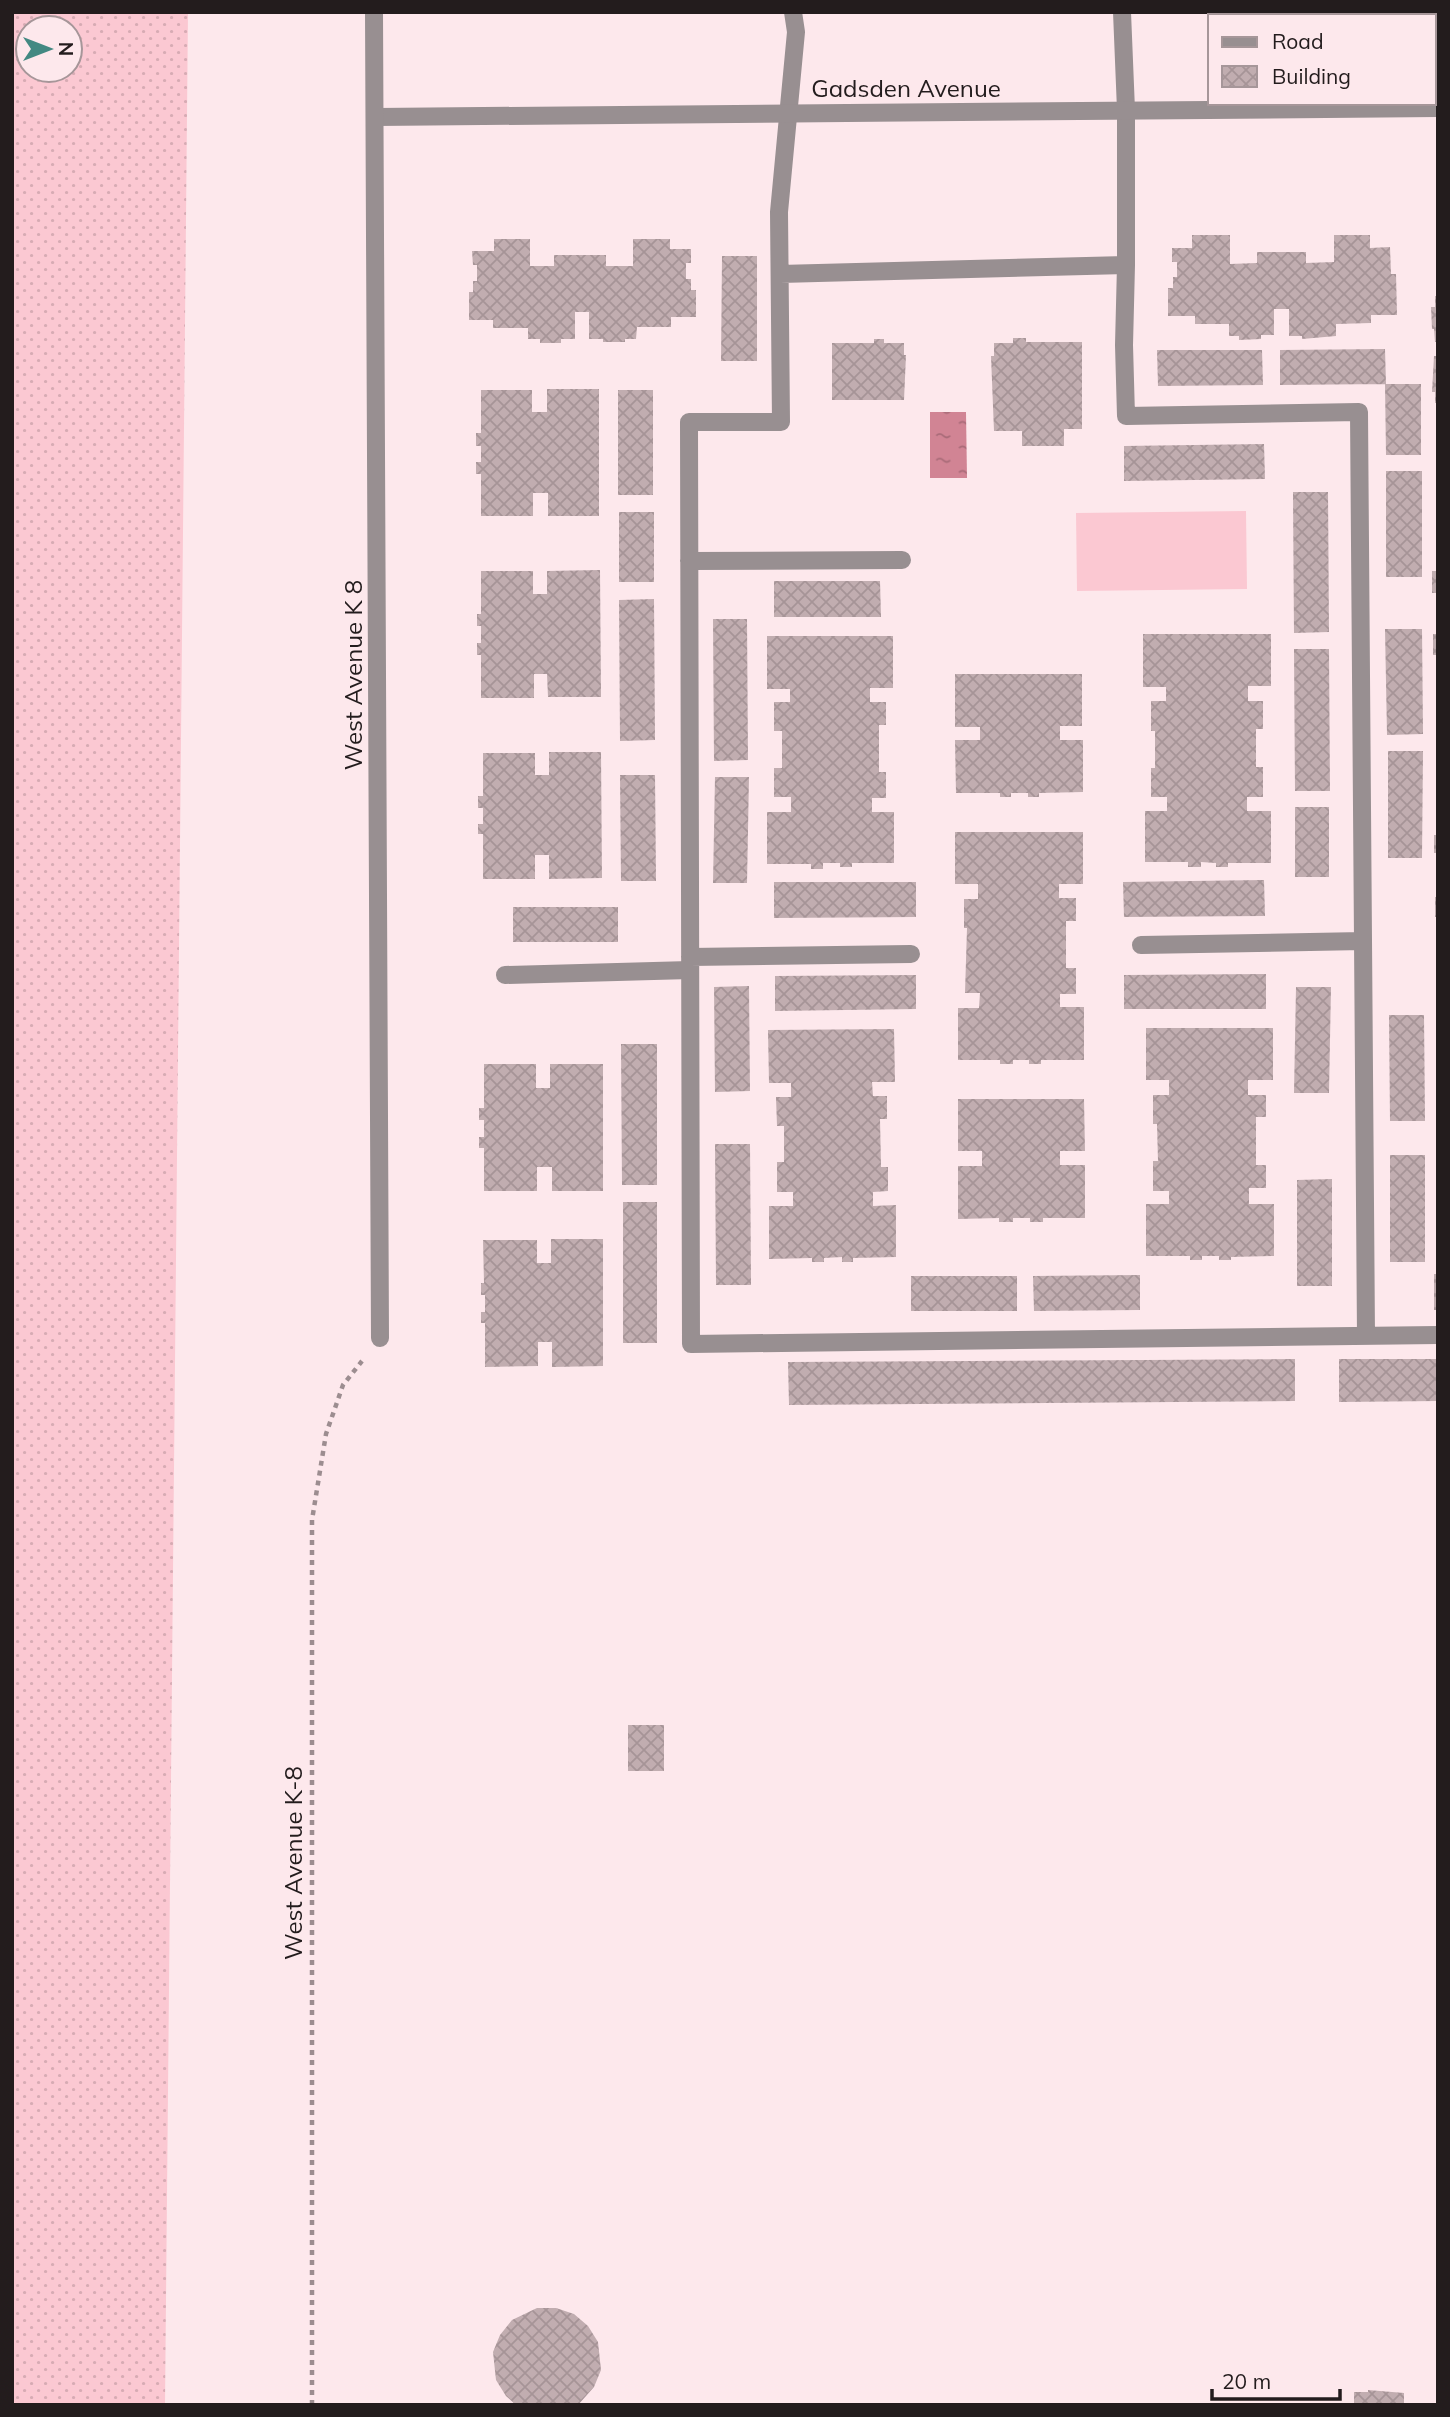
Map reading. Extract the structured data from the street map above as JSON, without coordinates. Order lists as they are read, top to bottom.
{
  "streets": {
    "street": ["Gadsden Avenue", "West Avenue K 8"],
    "path": ["West Avenue K-8"]
  },
  "crossings": [
    ["Gadsden Avenue", "West Avenue K 8"],
    ["West Avenue K 8", "West Avenue K-8"]
  ],
  "legend": ["Road", "Building"],
  "scale_bar": "20 m",
  "north": "right"
}
